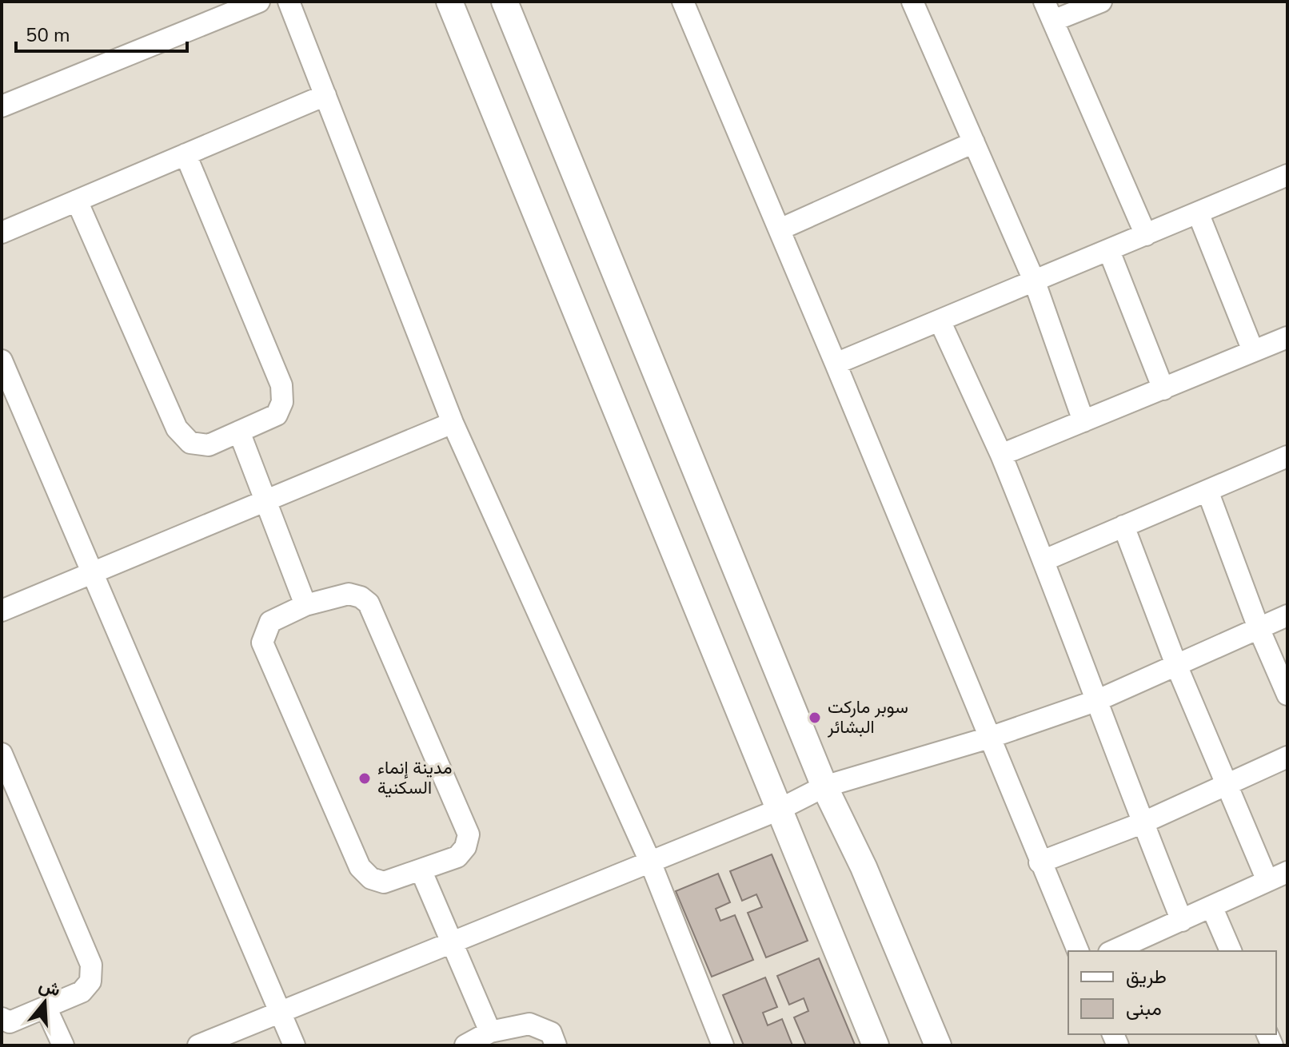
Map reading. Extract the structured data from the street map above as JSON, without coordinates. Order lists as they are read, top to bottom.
{
  "places": ["سوبر ماركت البشائر", "مدينة إنماء السكنية"],
  "legend": ["طريق", "مبنى"],
  "scale_bar": "50 m",
  "north": "top"
}
